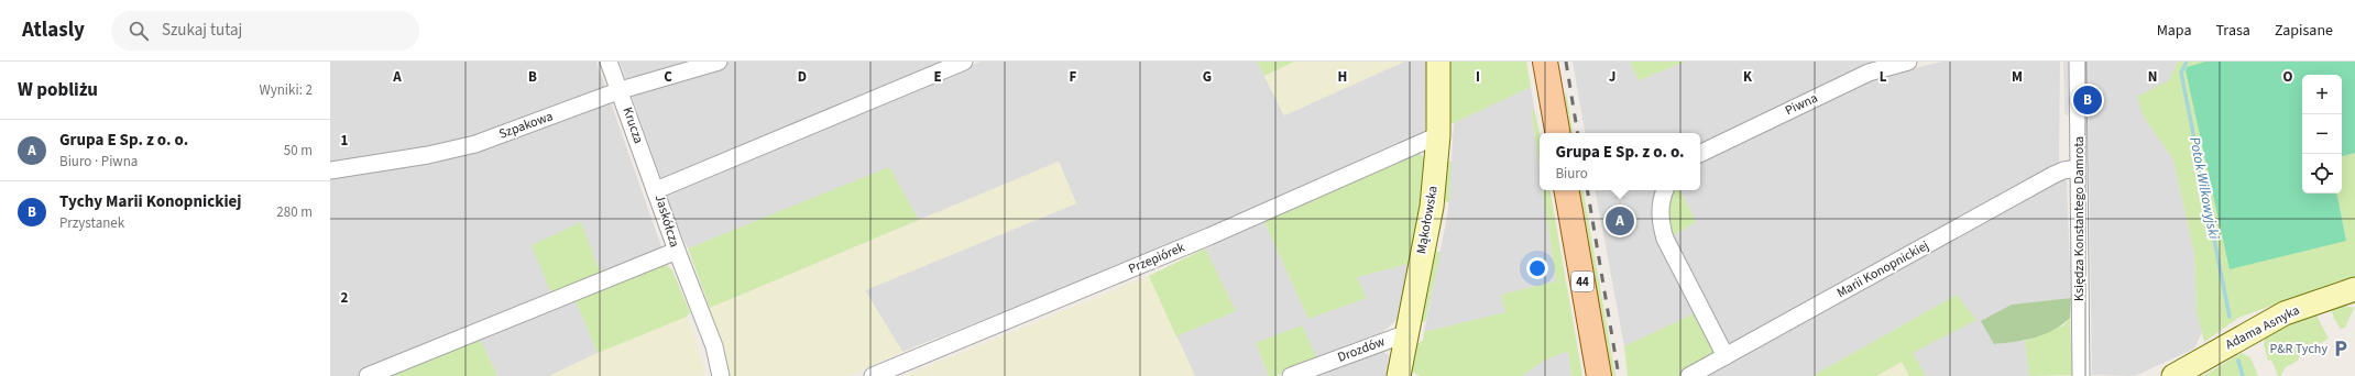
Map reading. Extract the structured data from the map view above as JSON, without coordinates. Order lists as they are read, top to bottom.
{
  "streets": {
    "main road": ["44"],
    "street": [
      "Piwna",
      "Szpakowa",
      "Krucza",
      "Księdza Konstantego Damrota",
      "Mąkołowska",
      "Jaskółcza",
      "Przepiórek",
      "Marii Konopnickiej",
      "Adama Asnyka",
      "Drozdów"
    ]
  },
  "crossings": [
    ["Szpakowa", "Krucza"],
    ["Krucza", "Jaskółcza"],
    ["Księdza Konstantego Damrota", "Marii Konopnickiej"],
    ["Mąkołowska", "Przepiórek"],
    ["Mąkołowska", "Drozdów"]
  ],
  "water": ["Potok Wilkowyjski"],
  "places": {
    "parking": ["P&R Tychy"]
  },
  "page": {
    "header": "Atlasly",
    "search": "Szukaj tutaj",
    "nav": ["Mapa", "Trasa", "Zapisane"],
    "heading": ["W pobliżu", "Wyniki: 2"],
    "map_buttons": ["+", "−"],
    "pins": ["B", "A"],
    "list": [
      {
        "mark": "A",
        "name": "Grupa E Sp. z o. o.",
        "note": "Biuro · Piwna",
        "value": "50 m"
      },
      {
        "mark": "B",
        "name": "Tychy Marii Konopnickiej",
        "note": "Przystanek",
        "value": "280 m"
      }
    ],
    "popup": ["Grupa E Sp. z o. o.", "Biuro"]
  },
  "grid": {
    "columns": [
      "A",
      "B",
      "C",
      "D",
      "E",
      "F",
      "G",
      "H",
      "I",
      "J",
      "K",
      "L",
      "M",
      "N",
      "O"
    ],
    "rows": ["1", "2"]
  }
}
